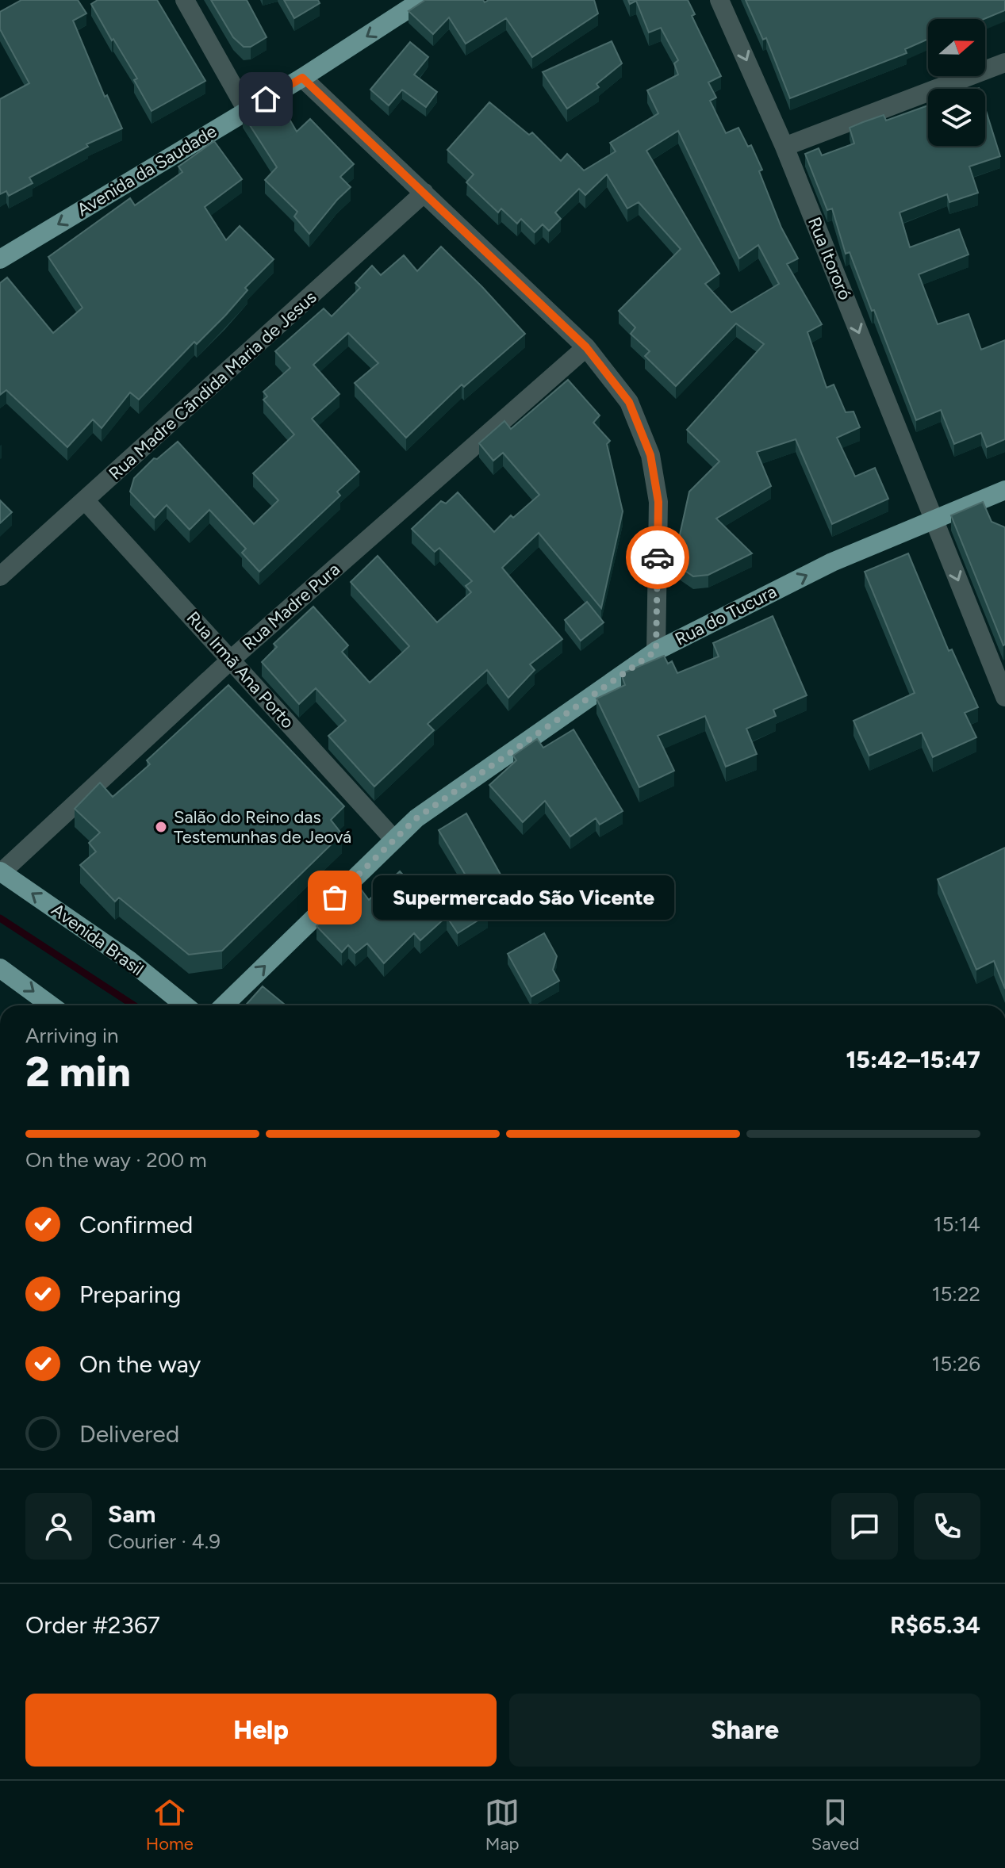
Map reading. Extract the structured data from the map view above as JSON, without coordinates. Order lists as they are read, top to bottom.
{
  "streets": {
    "main road": ["Avenida da Saudade", "Rua do Tucura", "Avenida Brasil"],
    "street": [
      "Rua Itororó",
      "Rua Madre Cãndida Maria de Jesus",
      "Rua Madre Pura",
      "Rua Irmã Ana Porto"
    ]
  },
  "crossings": [
    ["Rua Itororó", "Rua do Tucura"],
    ["Rua Madre Cãndida Maria de Jesus", "Rua Irmã Ana Porto"],
    ["Rua Madre Pura", "Rua Irmã Ana Porto"],
    ["Rua Madre Pura", "Avenida Brasil"],
    ["Rua do Tucura", "Rua Irmã Ana Porto"]
  ],
  "one_way": [
    "Avenida da Saudade",
    "Rua Itororó",
    "Rua do Tucura",
    "Avenida Brasil"
  ],
  "places": ["Salão do Reino das Testemunhas de Jeová", "Supermercado São Vicente"],
  "north": "right",
  "page": {
    "bubble": "Supermercado São Vicente",
    "heading": ["2 min", "Arriving in", "15:42–15:47"],
    "panel": [
      "Sam",
      "Courier · 4.9",
      "Order #2367",
      "R$65.34"
    ],
    "bar": "On the way · 200 m",
    "list": [
      ["Confirmed", "15:14"],
      ["Preparing", "15:22"],
      ["On the way", "15:26"],
      "Delivered"
    ],
    "buttons": ["Help", "Share"],
    "tabs": ["Home", "Map", "Saved"]
  }
}
